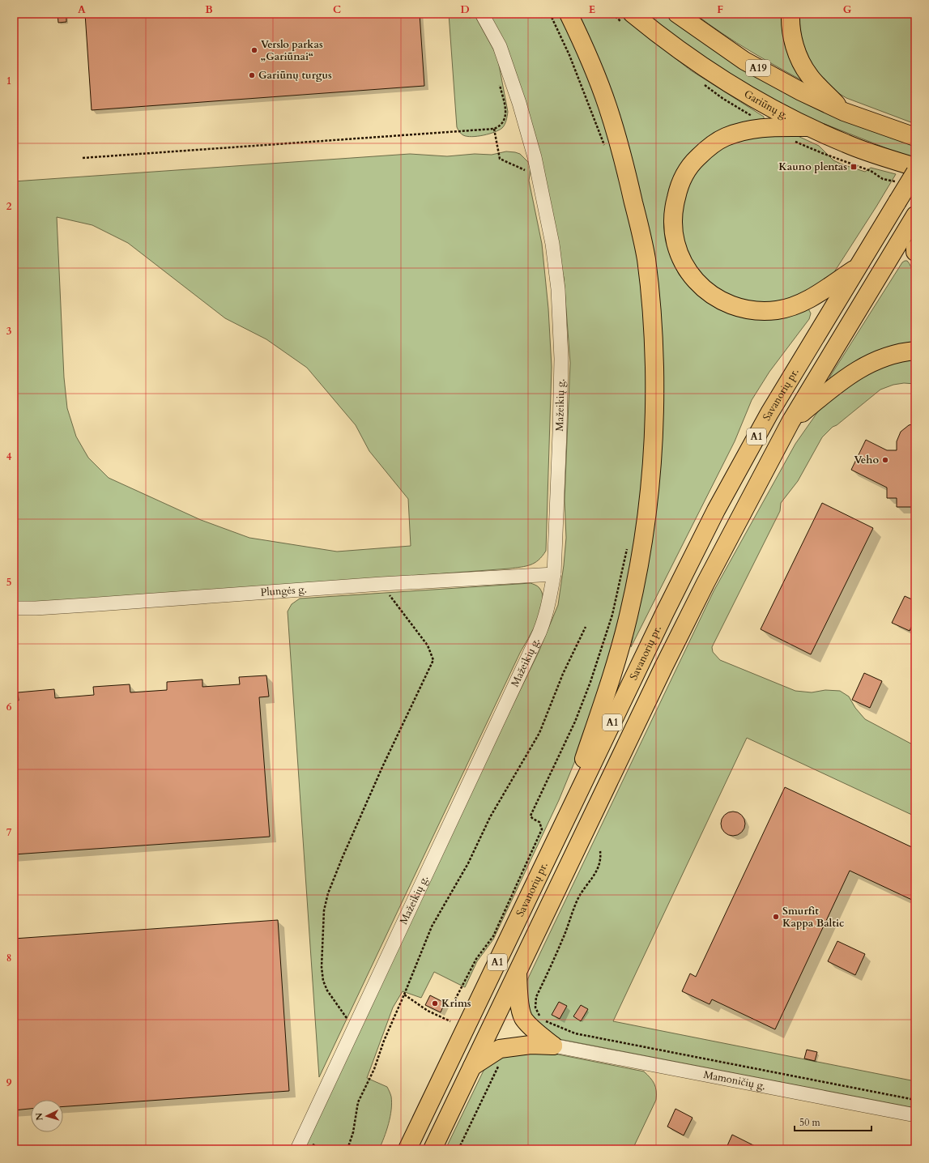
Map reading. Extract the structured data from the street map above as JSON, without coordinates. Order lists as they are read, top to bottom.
{
  "streets": {
    "highway": [
      "A19",
      "Gariūnų g.",
      "Savanorių pr.",
      "A1"
    ],
    "street": ["Mažeikių g.", "Plungės g.", "Mamoničių g."]
  },
  "crossings": [
    ["Mažeikių g.", "Plungės g."]
  ],
  "places": {
    "other": [
      "Verslo parkas „Gariūnai“",
      "Gariūnų turgus",
      "Veho",
      "Smurfit Kappa Baltic",
      "Krims"
    ],
    "transit": ["Kauno plentas"]
  },
  "scale_bar": "50 m",
  "north": "left",
  "grid": {
    "columns": [
      "A",
      "B",
      "C",
      "D",
      "E",
      "F",
      "G"
    ],
    "rows": [
      "1",
      "2",
      "3",
      "4",
      "5",
      "6",
      "7",
      "8",
      "9"
    ]
  }
}
